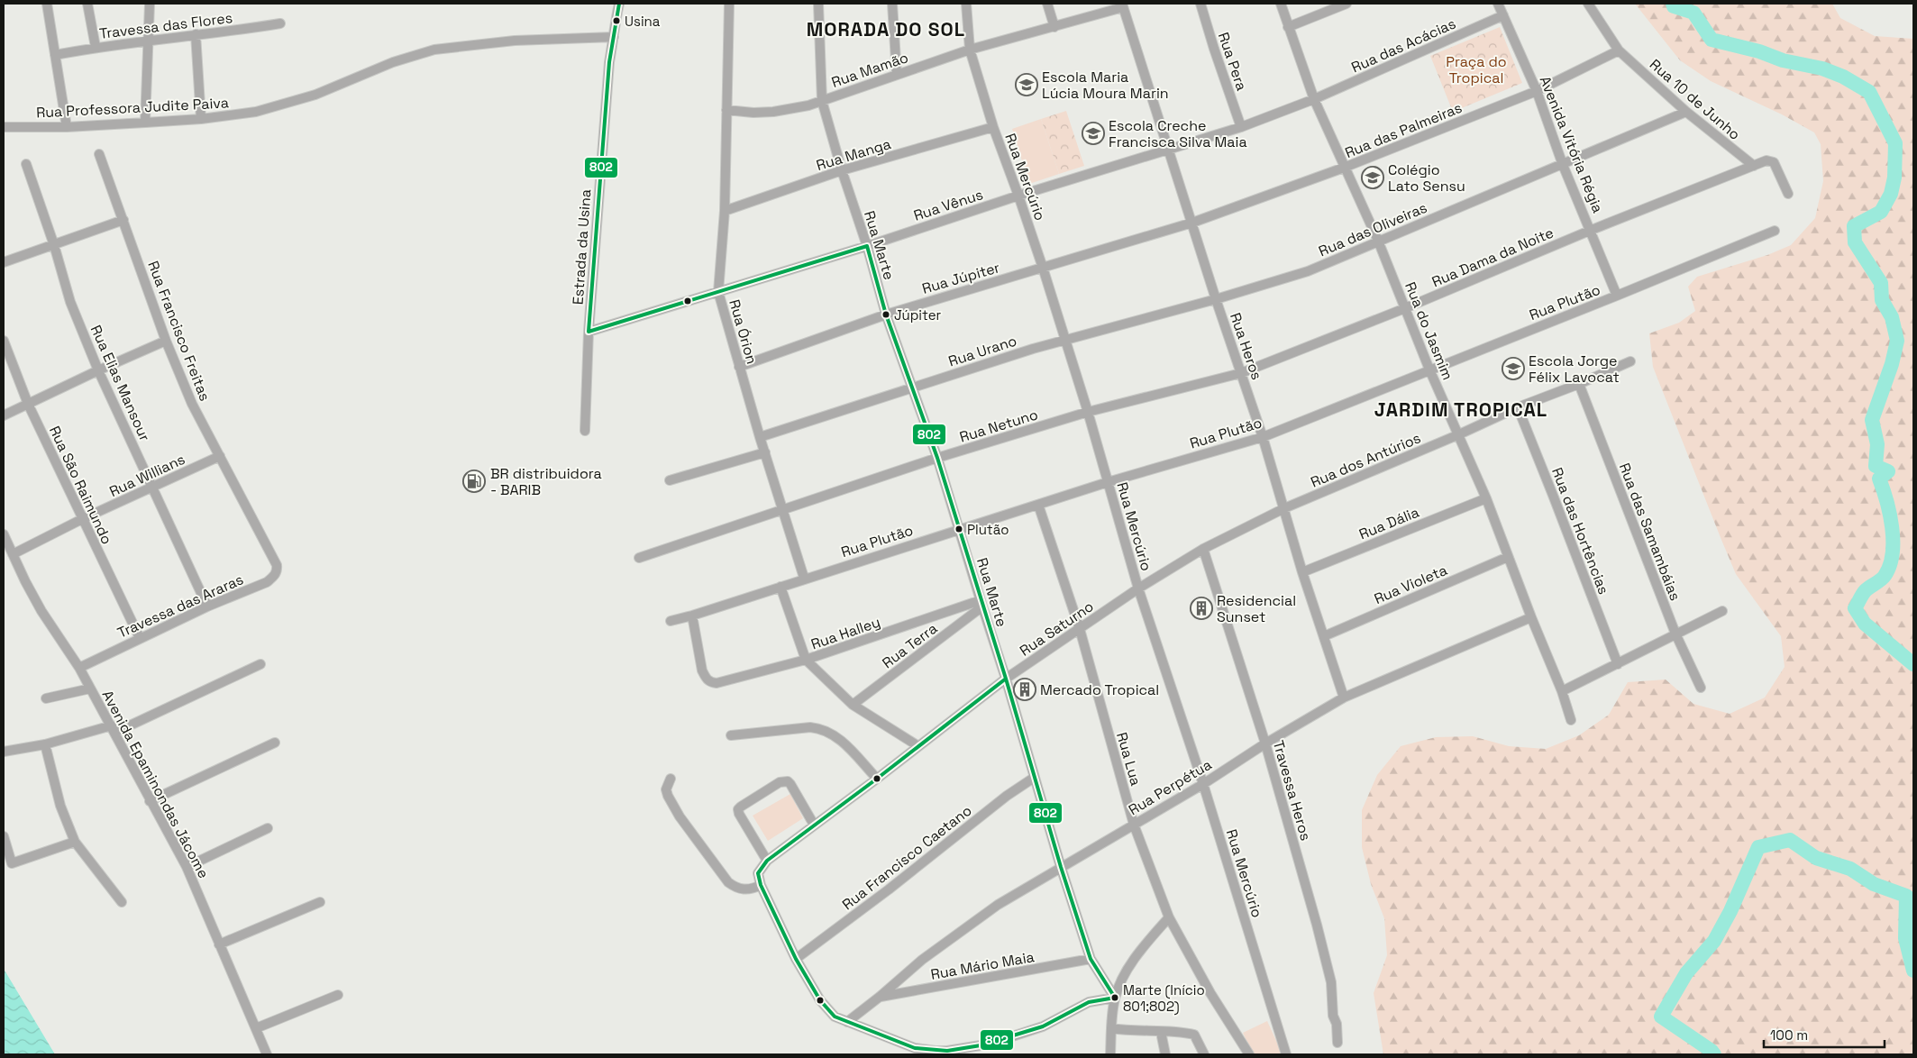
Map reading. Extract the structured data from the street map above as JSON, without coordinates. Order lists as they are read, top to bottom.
{
  "streets": {
    "street": [
      "Travessa das Flores",
      "Rua das Acácias",
      "Rua Pera",
      "Rua Mamão",
      "Rua 10 de Junho",
      "Rua Professora Judite Paiva",
      "Rua das Palmeiras",
      "Avenida Vitória Régia",
      "Rua Manga",
      "Rua Mercúrio",
      "Rua Vênus",
      "Rua das Oliveiras",
      "Rua Marte",
      "Estrada da Usina",
      "Rua Dama da Noite",
      "Rua Júpiter",
      "Rua Plutão",
      "Rua Francisco Freitas",
      "Rua do Jasmim",
      "Rua Órion",
      "Rua Heros",
      "Rua Urano",
      "Rua Elias Mansour",
      "Rua Netuno",
      "Rua dos Antúrios",
      "Rua Willians",
      "Rua São Raimundo",
      "Rua Dália",
      "Rua das Hortências",
      "Rua das Samambáias",
      "Rua Violeta",
      "Travessa das Araras",
      "Rua Saturno",
      "Rua Halley",
      "Rua Terra",
      "Rua Lua",
      "Avenida Epaminondas Jácome",
      "Rua Perpétua",
      "Travessa Heros",
      "Rua Francisco Caetano",
      "Rua Mário Maia"
    ]
  },
  "crossings": [
    ["Rua das Acácias", "Avenida Vitória Régia"],
    ["Rua das Acácias", "Rua Vênus"],
    ["Rua das Acácias", "Rua do Jasmim"],
    ["Rua Pera", "Rua Vênus"],
    ["Rua Mamão", "Rua Mercúrio"],
    ["Rua Mamão", "Rua Marte"],
    ["Rua Mamão", "Rua Órion"],
    ["Rua Mamão", "Rua Heros"],
    ["Rua 10 de Junho", "Rua das Palmeiras"],
    ["Rua 10 de Junho", "Rua das Oliveiras"],
    ["Rua 10 de Junho", "Rua Dama da Noite"],
    ["Rua Professora Judite Paiva", "Estrada da Usina"],
    ["Rua das Palmeiras", "Avenida Vitória Régia"],
    ["Rua das Palmeiras", "Rua Júpiter"],
    ["Rua das Palmeiras", "Rua do Jasmim"],
    ["Rua das Palmeiras", "Rua Heros"],
    ["Avenida Vitória Régia", "Rua das Oliveiras"],
    ["Avenida Vitória Régia", "Rua Dama da Noite"],
    ["Avenida Vitória Régia", "Rua Plutão"],
    ["Rua Manga", "Rua Mercúrio"],
    ["Rua Manga", "Rua Marte"],
    ["Rua Manga", "Rua Órion"],
    ["Rua Mercúrio", "Rua Vênus"],
    ["Rua Mercúrio", "Rua Júpiter"],
    ["Rua Mercúrio", "Rua Plutão"],
    ["Rua Mercúrio", "Rua Urano"],
    ["Rua Mercúrio", "Rua Netuno"],
    ["Rua Mercúrio", "Rua Saturno"],
    ["Rua Mercúrio", "Rua Perpétua"],
    ["Rua Vênus", "Rua Marte"],
    ["Rua Vênus", "Estrada da Usina"],
    ["Rua Vênus", "Rua do Jasmim"],
    ["Rua Vênus", "Rua Órion"],
    ["Rua Vênus", "Rua Heros"],
    ["Rua das Oliveiras", "Rua do Jasmim"],
    ["Rua das Oliveiras", "Rua Heros"],
    ["Rua das Oliveiras", "Rua Urano"],
    ["Rua Marte", "Rua Júpiter"],
    ["Rua Marte", "Rua Plutão"],
    ["Rua Marte", "Rua Urano"],
    ["Rua Marte", "Rua Netuno"],
    ["Rua Marte", "Rua Saturno"],
    ["Rua Marte", "Rua Halley"],
    ["Rua Marte", "Rua Terra"],
    ["Rua Marte", "Rua Perpétua"],
    ["Rua Marte", "Rua Francisco Caetano"],
    ["Rua Marte", "Rua Mário Maia"],
    ["Rua Dama da Noite", "Rua do Jasmim"],
    ["Rua Dama da Noite", "Rua Heros"],
    ["Rua Dama da Noite", "Rua Netuno"],
    ["Rua Júpiter", "Rua Órion"],
    ["Rua Júpiter", "Rua Heros"],
    ["Rua Plutão", "Rua do Jasmim"],
    ["Rua Plutão", "Rua Órion"],
    ["Rua Plutão", "Rua Heros"],
    ["Rua Plutão", "Rua Halley"],
    ["Rua Plutão", "Rua Lua"],
    ["Rua Francisco Freitas", "Rua Willians"],
    ["Rua Francisco Freitas", "Travessa das Araras"],
    ["Rua do Jasmim", "Rua dos Antúrios"],
    ["Rua do Jasmim", "Rua Dália"],
    ["Rua do Jasmim", "Rua Violeta"],
    ["Rua do Jasmim", "Rua Perpétua"],
    ["Rua Órion", "Rua Urano"],
    ["Rua Órion", "Rua Netuno"],
    ["Rua Heros", "Rua Urano"],
    ["Rua Heros", "Rua Netuno"],
    ["Rua Heros", "Rua dos Antúrios"],
    ["Rua Heros", "Rua Dália"],
    ["Rua Heros", "Rua Violeta"],
    ["Rua Heros", "Rua Saturno"],
    ["Rua Heros", "Rua Perpétua"],
    ["Rua Elias Mansour", "Rua Willians"],
    ["Rua Elias Mansour", "Travessa das Araras"],
    ["Rua dos Antúrios", "Rua das Hortências"],
    ["Rua dos Antúrios", "Rua das Samambáias"],
    ["Rua dos Antúrios", "Rua Saturno"],
    ["Rua Willians", "Rua São Raimundo"],
    ["Rua Willians", "Avenida Epaminondas Jácome"],
    ["Rua São Raimundo", "Travessa das Araras"],
    ["Travessa das Araras", "Avenida Epaminondas Jácome"],
    ["Rua Saturno", "Rua Lua"],
    ["Rua Saturno", "Travessa Heros"],
    ["Rua Halley", "Rua Terra"],
    ["Rua Lua", "Rua Perpétua"],
    ["Rua Perpétua", "Travessa Heros"],
    ["Rua Perpétua", "Rua Mário Maia"]
  ],
  "districts": ["MORADA DO SOL", "JARDIM TROPICAL"],
  "parks": ["Praça do Tropical"],
  "places": {
    "other": [
      "Usina",
      "Júpiter",
      "Plutão",
      "Marte (Início 801;802)"
    ],
    "school or university": [
      "Escola Maria Lúcia Moura Marin",
      "Escola Creche Francisca Silva Maia",
      "Colégio Lato Sensu",
      "Escola Jorge Félix Lavocat"
    ],
    "fuel station": ["BR distribuidora - BARIB"],
    "building": ["Residencial Sunset", "Mercado Tropical"]
  },
  "lines": ["transit line 802"],
  "scale_bar": "100 m"
}
